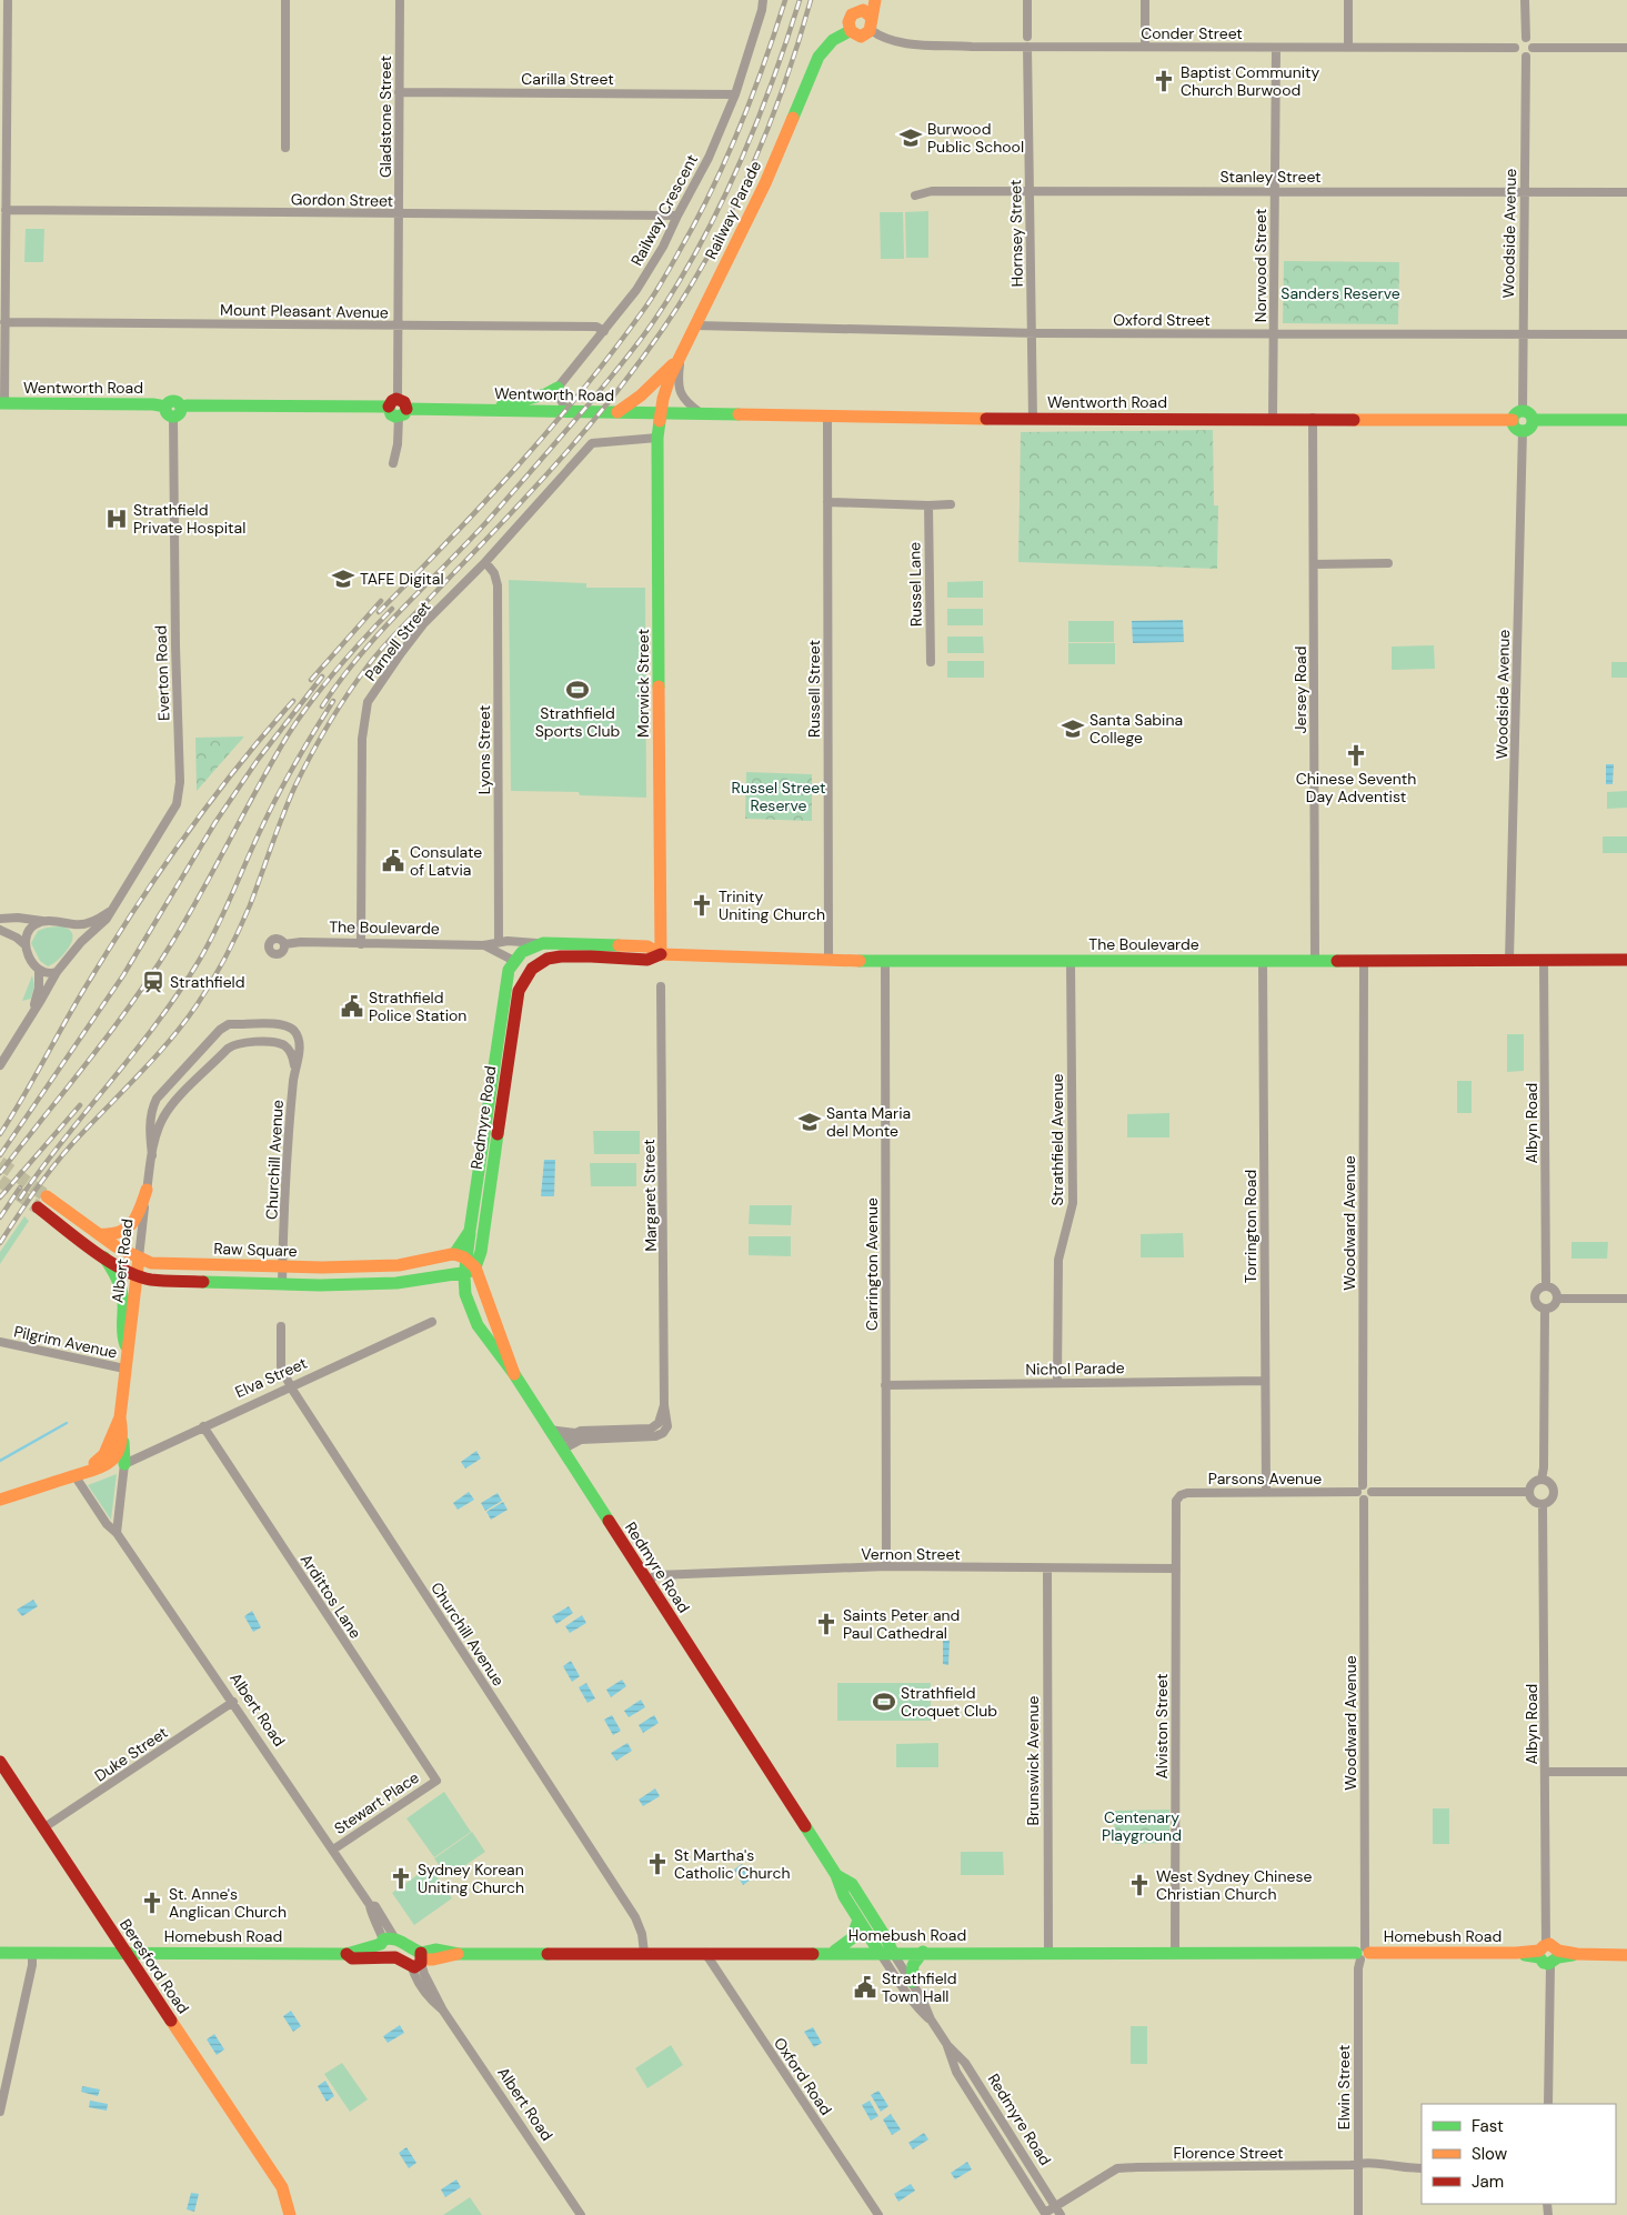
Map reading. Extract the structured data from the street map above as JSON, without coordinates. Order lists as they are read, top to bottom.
{
  "streets": {
    "main road": [
      "Railway Parade",
      "Wentworth Road",
      "Morwick Street",
      "The Boulevarde",
      "Redmyre Road",
      "Raw Square",
      "Albert Road",
      "Homebush Road",
      "Beresford Road"
    ],
    "street": [
      "Conder Street",
      "Carilla Street",
      "Gladstone Street",
      "Stanley Street",
      "Gordon Street",
      "Railway Crescent",
      "Hornsey Street",
      "Woodside Avenue",
      "Norwood Street",
      "Mount Pleasant Avenue",
      "Oxford Street",
      "Russel Lane",
      "Parnell Street",
      "Everton Road",
      "Russell Street",
      "Jersey Road",
      "Lyons Street",
      "Albyn Road",
      "Strathfield Avenue",
      "Churchill Avenue",
      "Margaret Street",
      "Woodward Avenue",
      "Torrington Road",
      "Carrington Avenue",
      "Pilgrim Avenue",
      "Nichol Parade",
      "Elva Street",
      "Parsons Avenue",
      "Vernon Street",
      "Ardittos Lane",
      "Alviston Street",
      "Duke Street",
      "Brunswick Avenue",
      "Stewart Place",
      "Oxford Road",
      "Elwin Street",
      "Florence Street"
    ]
  },
  "crossings": [
    ["Conder Street", "Railway Parade"],
    ["Conder Street", "Hornsey Street"],
    ["Conder Street", "Woodside Avenue"],
    ["Conder Street", "Norwood Street"],
    ["Carilla Street", "Gladstone Street"],
    ["Carilla Street", "Railway Crescent"],
    ["Gladstone Street", "Gordon Street"],
    ["Gladstone Street", "Mount Pleasant Avenue"],
    ["Gladstone Street", "Wentworth Road"],
    ["Stanley Street", "Hornsey Street"],
    ["Stanley Street", "Woodside Avenue"],
    ["Stanley Street", "Norwood Street"],
    ["Gordon Street", "Railway Crescent"],
    ["Railway Crescent", "Mount Pleasant Avenue"],
    ["Railway Parade", "Oxford Street"],
    ["Railway Parade", "Wentworth Road"],
    ["Railway Parade", "Morwick Street"],
    ["Hornsey Street", "Oxford Street"],
    ["Hornsey Street", "Wentworth Road"],
    ["Woodside Avenue", "Oxford Street"],
    ["Woodside Avenue", "Wentworth Road"],
    ["Woodside Avenue", "The Boulevarde"],
    ["Norwood Street", "Oxford Street"],
    ["Norwood Street", "Wentworth Road"],
    ["Wentworth Road", "Everton Road"],
    ["Wentworth Road", "Morwick Street"],
    ["Wentworth Road", "Russell Street"],
    ["Wentworth Road", "Jersey Road"],
    ["Parnell Street", "Morwick Street"],
    ["Parnell Street", "Lyons Street"],
    ["Parnell Street", "The Boulevarde"],
    ["Morwick Street", "The Boulevarde"],
    ["Russell Street", "The Boulevarde"],
    ["Jersey Road", "The Boulevarde"],
    ["Lyons Street", "The Boulevarde"],
    ["The Boulevarde", "Redmyre Road"],
    ["The Boulevarde", "Albyn Road"],
    ["The Boulevarde", "Strathfield Avenue"],
    ["The Boulevarde", "Woodward Avenue"],
    ["The Boulevarde", "Torrington Road"],
    ["The Boulevarde", "Carrington Avenue"],
    ["Redmyre Road", "Margaret Street"],
    ["Redmyre Road", "Raw Square"],
    ["Redmyre Road", "Vernon Street"],
    ["Redmyre Road", "Homebush Road"],
    ["Redmyre Road", "Florence Street"],
    ["Albyn Road", "Homebush Road"],
    ["Strathfield Avenue", "Nichol Parade"],
    ["Churchill Avenue", "Raw Square"],
    ["Churchill Avenue", "Albert Road"],
    ["Churchill Avenue", "Elva Street"],
    ["Churchill Avenue", "Homebush Road"],
    ["Woodward Avenue", "Parsons Avenue"],
    ["Woodward Avenue", "Homebush Road"],
    ["Woodward Avenue", "Elwin Street"],
    ["Torrington Road", "Nichol Parade"],
    ["Torrington Road", "Parsons Avenue"],
    ["Raw Square", "Albert Road"],
    ["Albert Road", "Pilgrim Avenue"],
    ["Albert Road", "Duke Street"],
    ["Albert Road", "Stewart Place"],
    ["Albert Road", "Homebush Road"],
    ["Carrington Avenue", "Nichol Parade"],
    ["Carrington Avenue", "Vernon Street"],
    ["Elva Street", "Ardittos Lane"],
    ["Parsons Avenue", "Alviston Street"],
    ["Vernon Street", "Alviston Street"],
    ["Vernon Street", "Brunswick Avenue"],
    ["Ardittos Lane", "Stewart Place"],
    ["Alviston Street", "Homebush Road"],
    ["Duke Street", "Beresford Road"],
    ["Brunswick Avenue", "Homebush Road"],
    ["Homebush Road", "Beresford Road"],
    ["Homebush Road", "Oxford Road"],
    ["Homebush Road", "Elwin Street"],
    ["Elwin Street", "Florence Street"]
  ],
  "parks": ["Sanders Reserve", "Russel Street Reserve", "Centenary Playground"],
  "places": {
    "church": [
      "Baptist Community Church Burwood",
      "Chinese Seventh Day Adventist",
      "Trinity Uniting Church",
      "Saints Peter and Paul Cathedral",
      "St Martha's Catholic Church",
      "Sydney Korean Uniting Church",
      "West Sydney Chinese Christian Church",
      "St. Anne's Anglican Church"
    ],
    "school or university": [
      "Burwood Public School",
      "TAFE Digital",
      "Santa Sabina College",
      "Santa Maria del Monte"
    ],
    "hospital": ["Strathfield Private Hospital"],
    "sports": ["Strathfield Sports Club", "Strathfield Croquet Club"],
    "public building": ["Consulate of Latvia", "Strathfield Police Station", "Strathfield Town Hall"],
    "station": ["Strathfield"]
  },
  "legend": ["Fast", "Slow", "Jam"]
}
